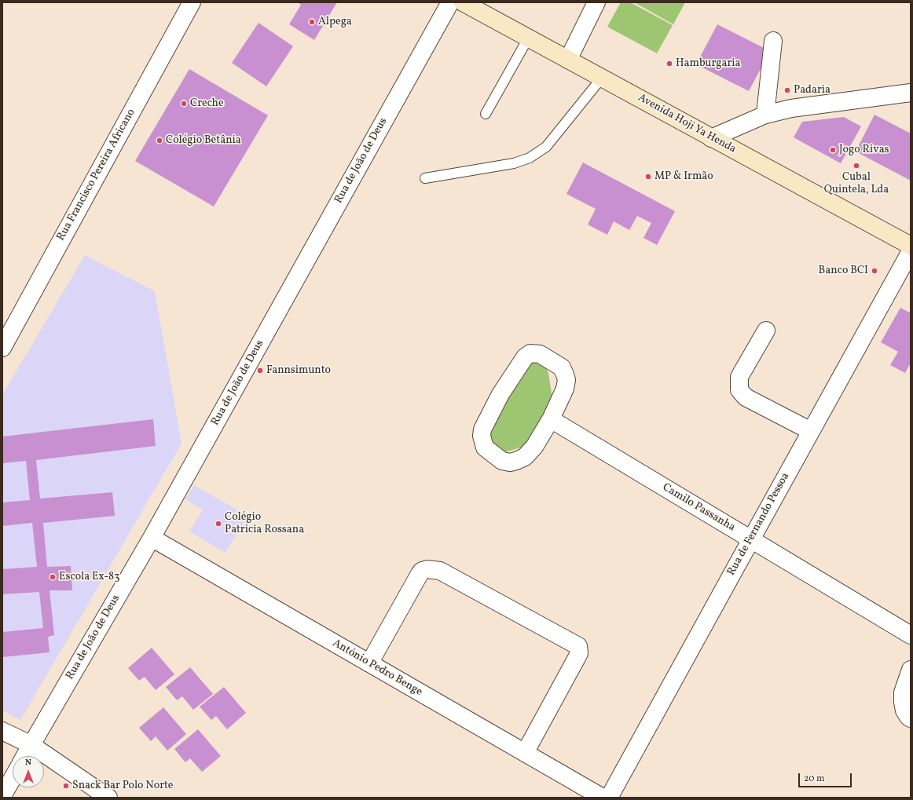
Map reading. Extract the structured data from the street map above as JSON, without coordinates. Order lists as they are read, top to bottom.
{
  "streets": {
    "main road": ["Avenida Hoji Ya Henda"],
    "street": [
      "Rua de João de Deus",
      "Rua Francisco Pereira Africano",
      "Camilo Passanha",
      "Rua de Fernando Pessoa",
      "António Pedro Benge"
    ]
  },
  "crossings": [
    ["Rua de João de Deus", "António Pedro Benge"],
    ["Camilo Passanha", "Rua de Fernando Pessoa"]
  ],
  "places": [
    "Alpega",
    "Hamburgaria",
    "Padaria",
    "Creche",
    "Colégio Betânia",
    "Jogo Rivas",
    "Cubal Quintela, Lda",
    "MP & Irmão",
    "Banco BCI",
    "Fannsimunto",
    "Colégio Patricia Rossana",
    "Escola Ex-83",
    "Snack Bar Polo Norte"
  ],
  "scale_bar": "20 m",
  "north": "top"
}
